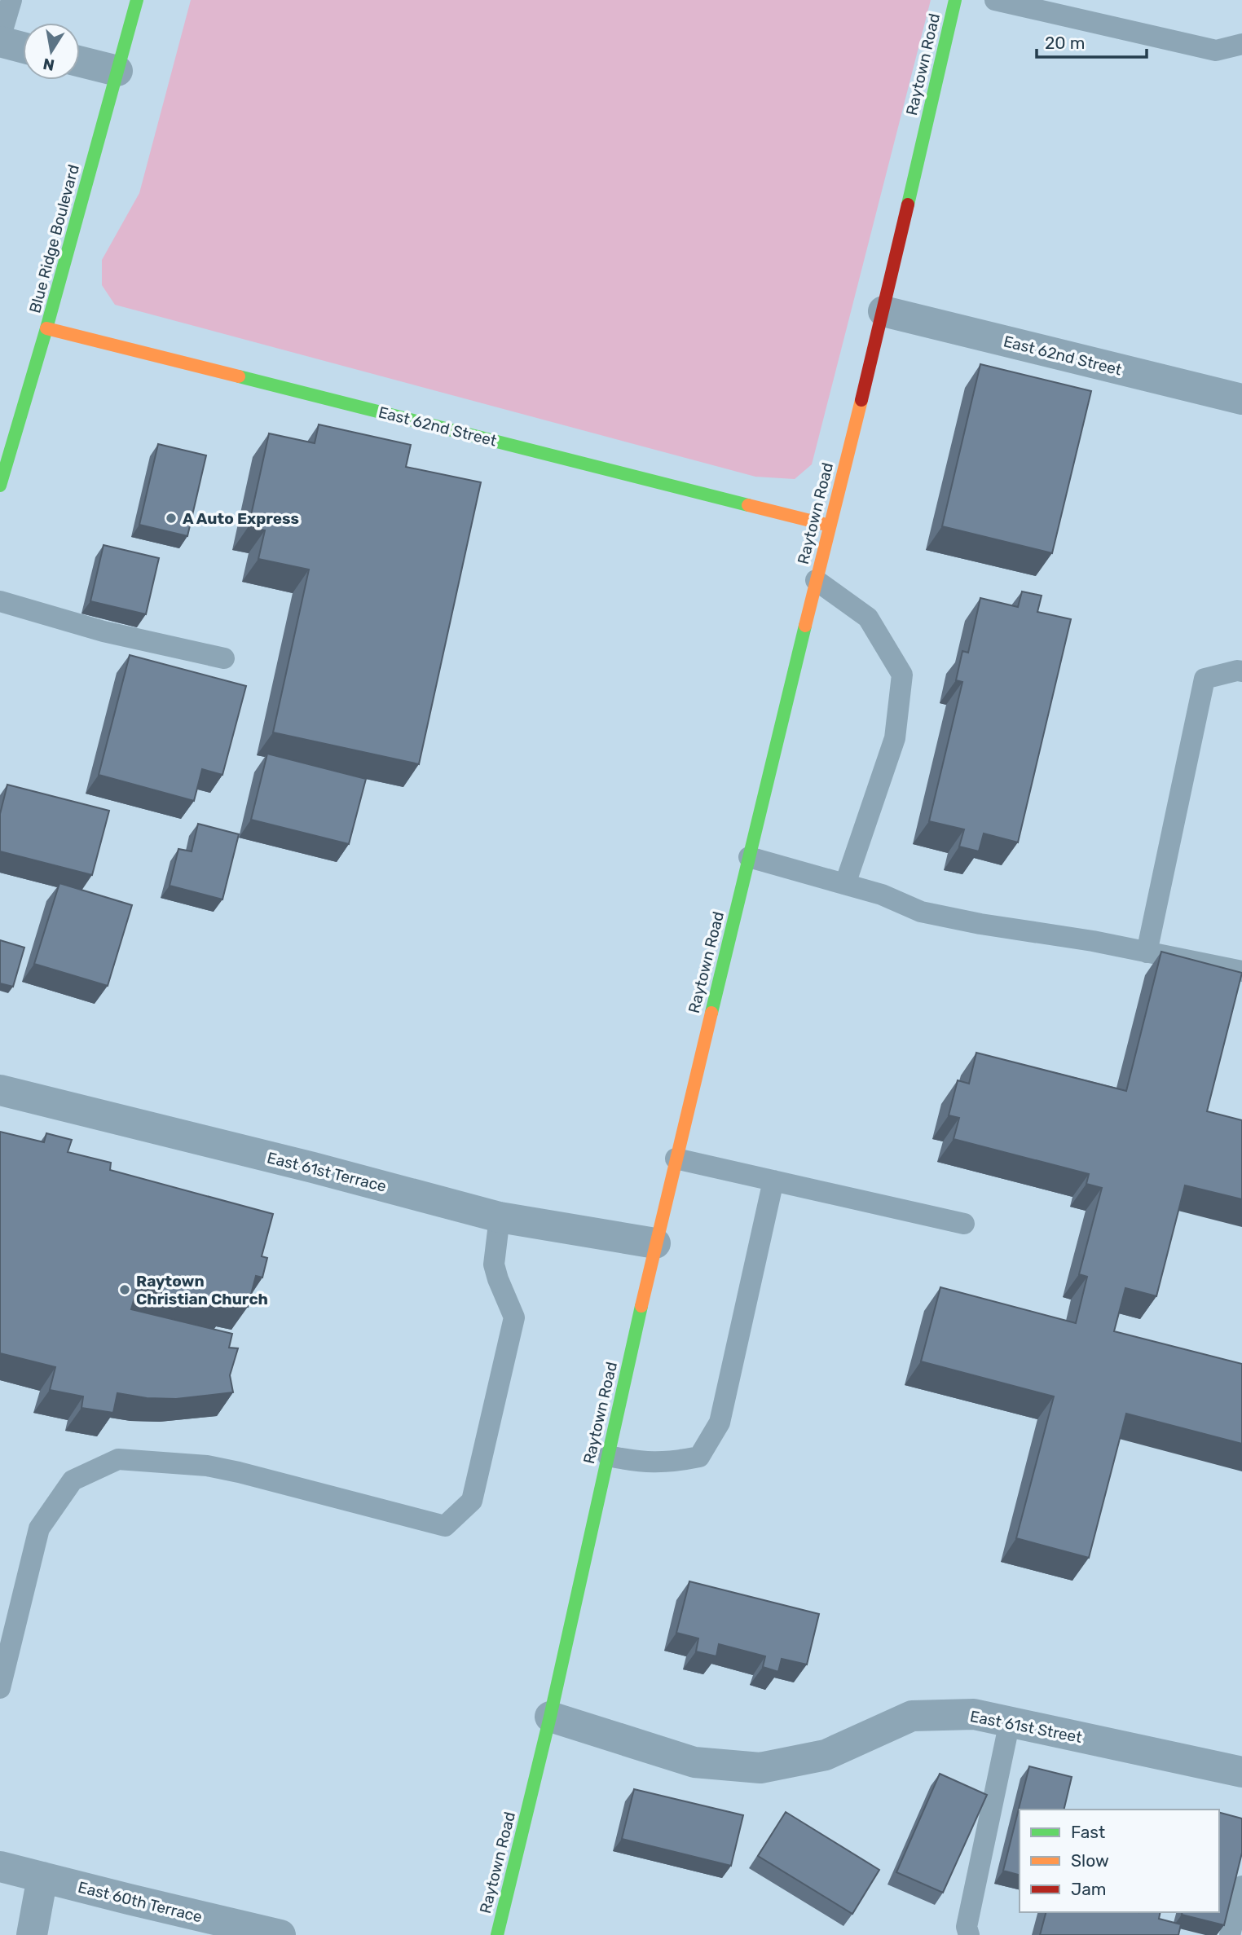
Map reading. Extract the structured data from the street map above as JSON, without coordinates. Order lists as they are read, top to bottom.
{
  "streets": {
    "street": [
      "Raytown Road",
      "Blue Ridge Boulevard",
      "East 62nd Street",
      "East 61st Terrace",
      "East 61st Street",
      "East 60th Terrace"
    ]
  },
  "crossings": [
    ["Raytown Road", "East 62nd Street"],
    ["Raytown Road", "East 61st Terrace"],
    ["Raytown Road", "East 61st Street"],
    ["Blue Ridge Boulevard", "East 62nd Street"]
  ],
  "places": ["A Auto Express", "Raytown Christian Church"],
  "legend": ["Fast", "Slow", "Jam"],
  "scale_bar": "20 m",
  "north": "bottom"
}
